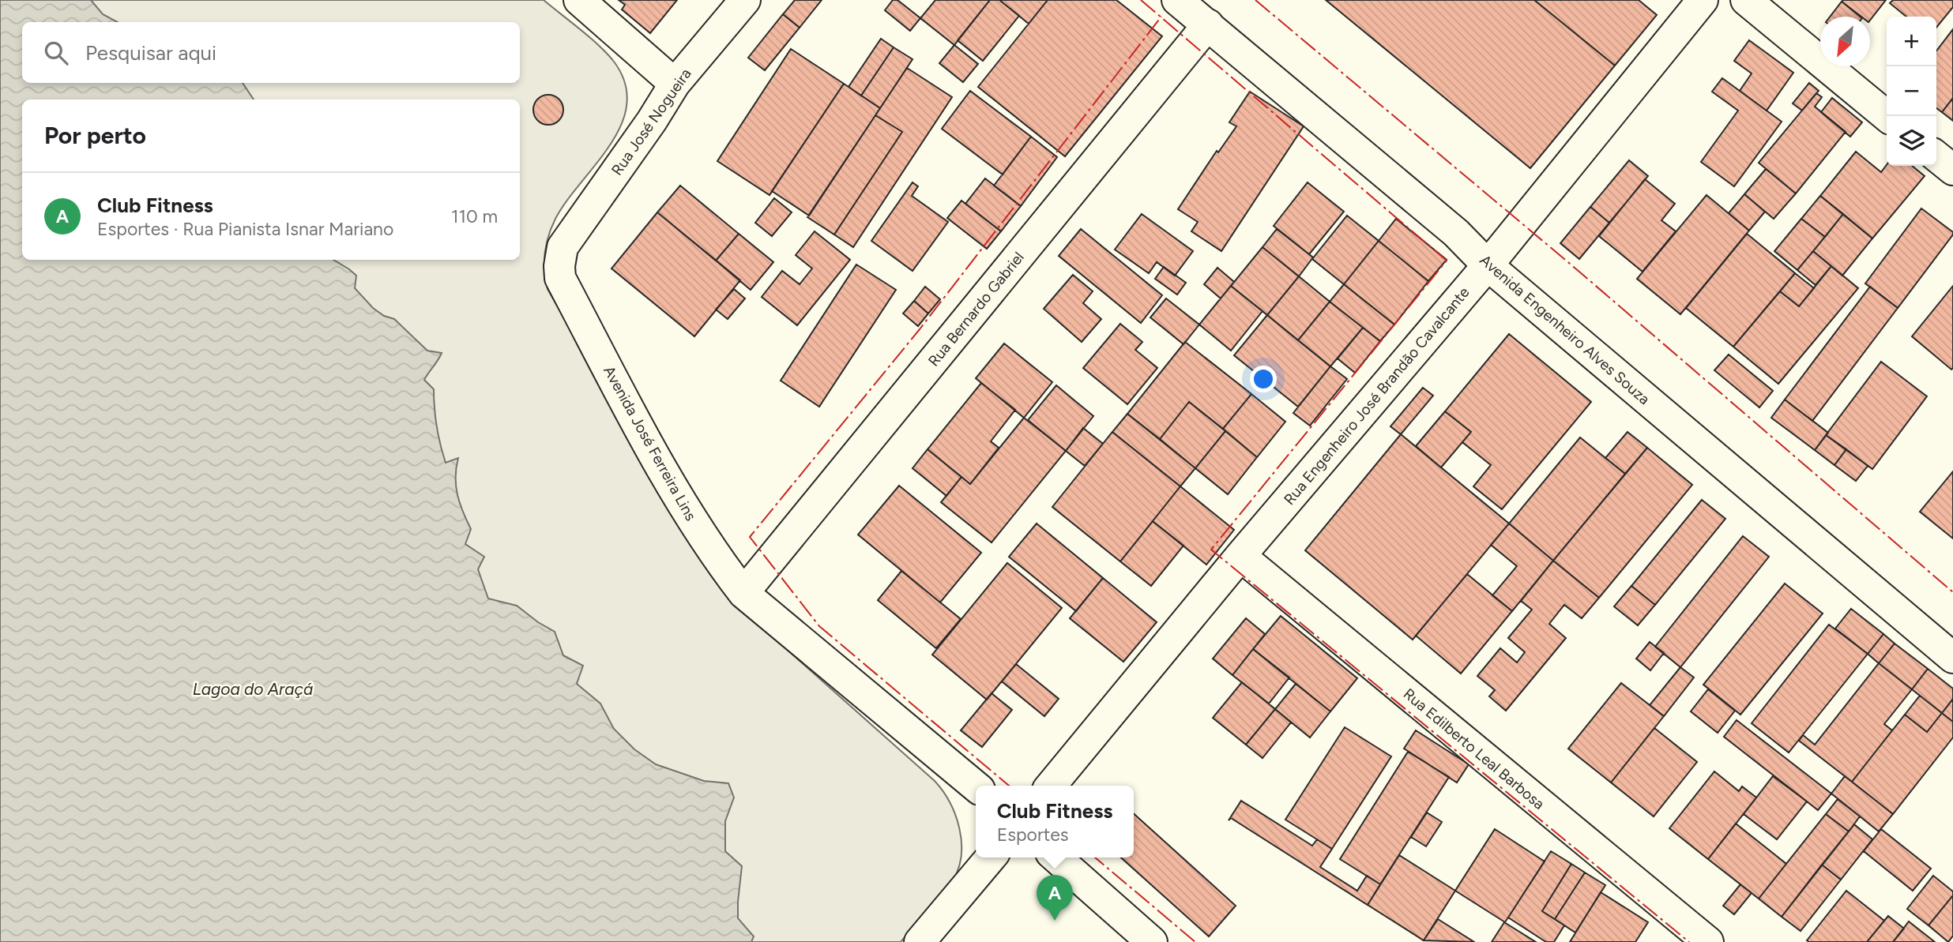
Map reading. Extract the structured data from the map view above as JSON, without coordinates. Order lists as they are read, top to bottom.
{
  "streets": {
    "street": [
      "Rua José Nogueira",
      "Rua Bernardo Gabriel",
      "Avenida Engenheiro Alves Souza",
      "Rua Engenheiro José Brandão Cavalcante",
      "Avenida José Ferreira Lins",
      "Rua Edilberto Leal Barbosa"
    ]
  },
  "crossings": [
    ["Rua José Nogueira", "Avenida José Ferreira Lins"],
    ["Rua Bernardo Gabriel", "Avenida Engenheiro Alves Souza"],
    ["Rua Bernardo Gabriel", "Avenida José Ferreira Lins"],
    ["Avenida Engenheiro Alves Souza", "Rua Engenheiro José Brandão Cavalcante"],
    ["Rua Engenheiro José Brandão Cavalcante", "Rua Edilberto Leal Barbosa"]
  ],
  "water": ["Lagoa do Araçá"],
  "north": "bottom left",
  "page": {
    "map_buttons": ["+", "−"],
    "search": "Pesquisar aqui",
    "heading": "Por perto",
    "list": [
      {
        "mark": "A",
        "name": "Club Fitness",
        "note": "Esportes · Rua Pianista Isnar Mariano",
        "value": "110 m"
      }
    ],
    "popup": ["Club Fitness", "Esportes"],
    "pins": "A"
  }
}
